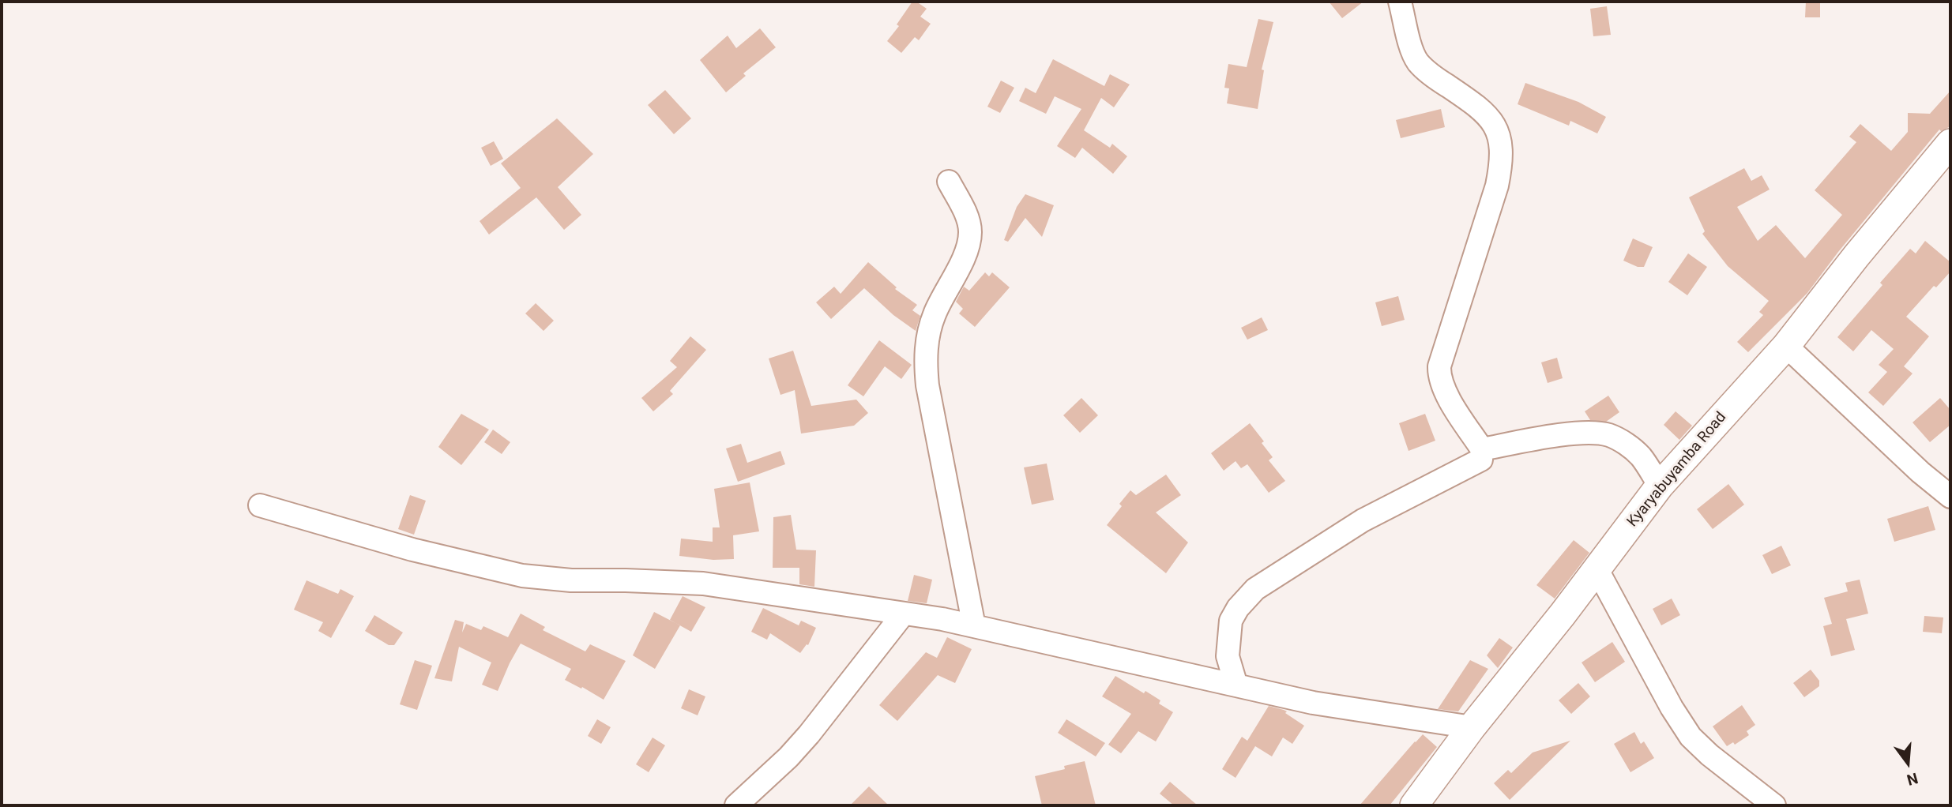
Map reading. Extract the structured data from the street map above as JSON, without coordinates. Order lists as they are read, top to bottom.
{
  "streets": {
    "street": ["Kyaryabuyamba Road"]
  },
  "north": "bottom"
}
